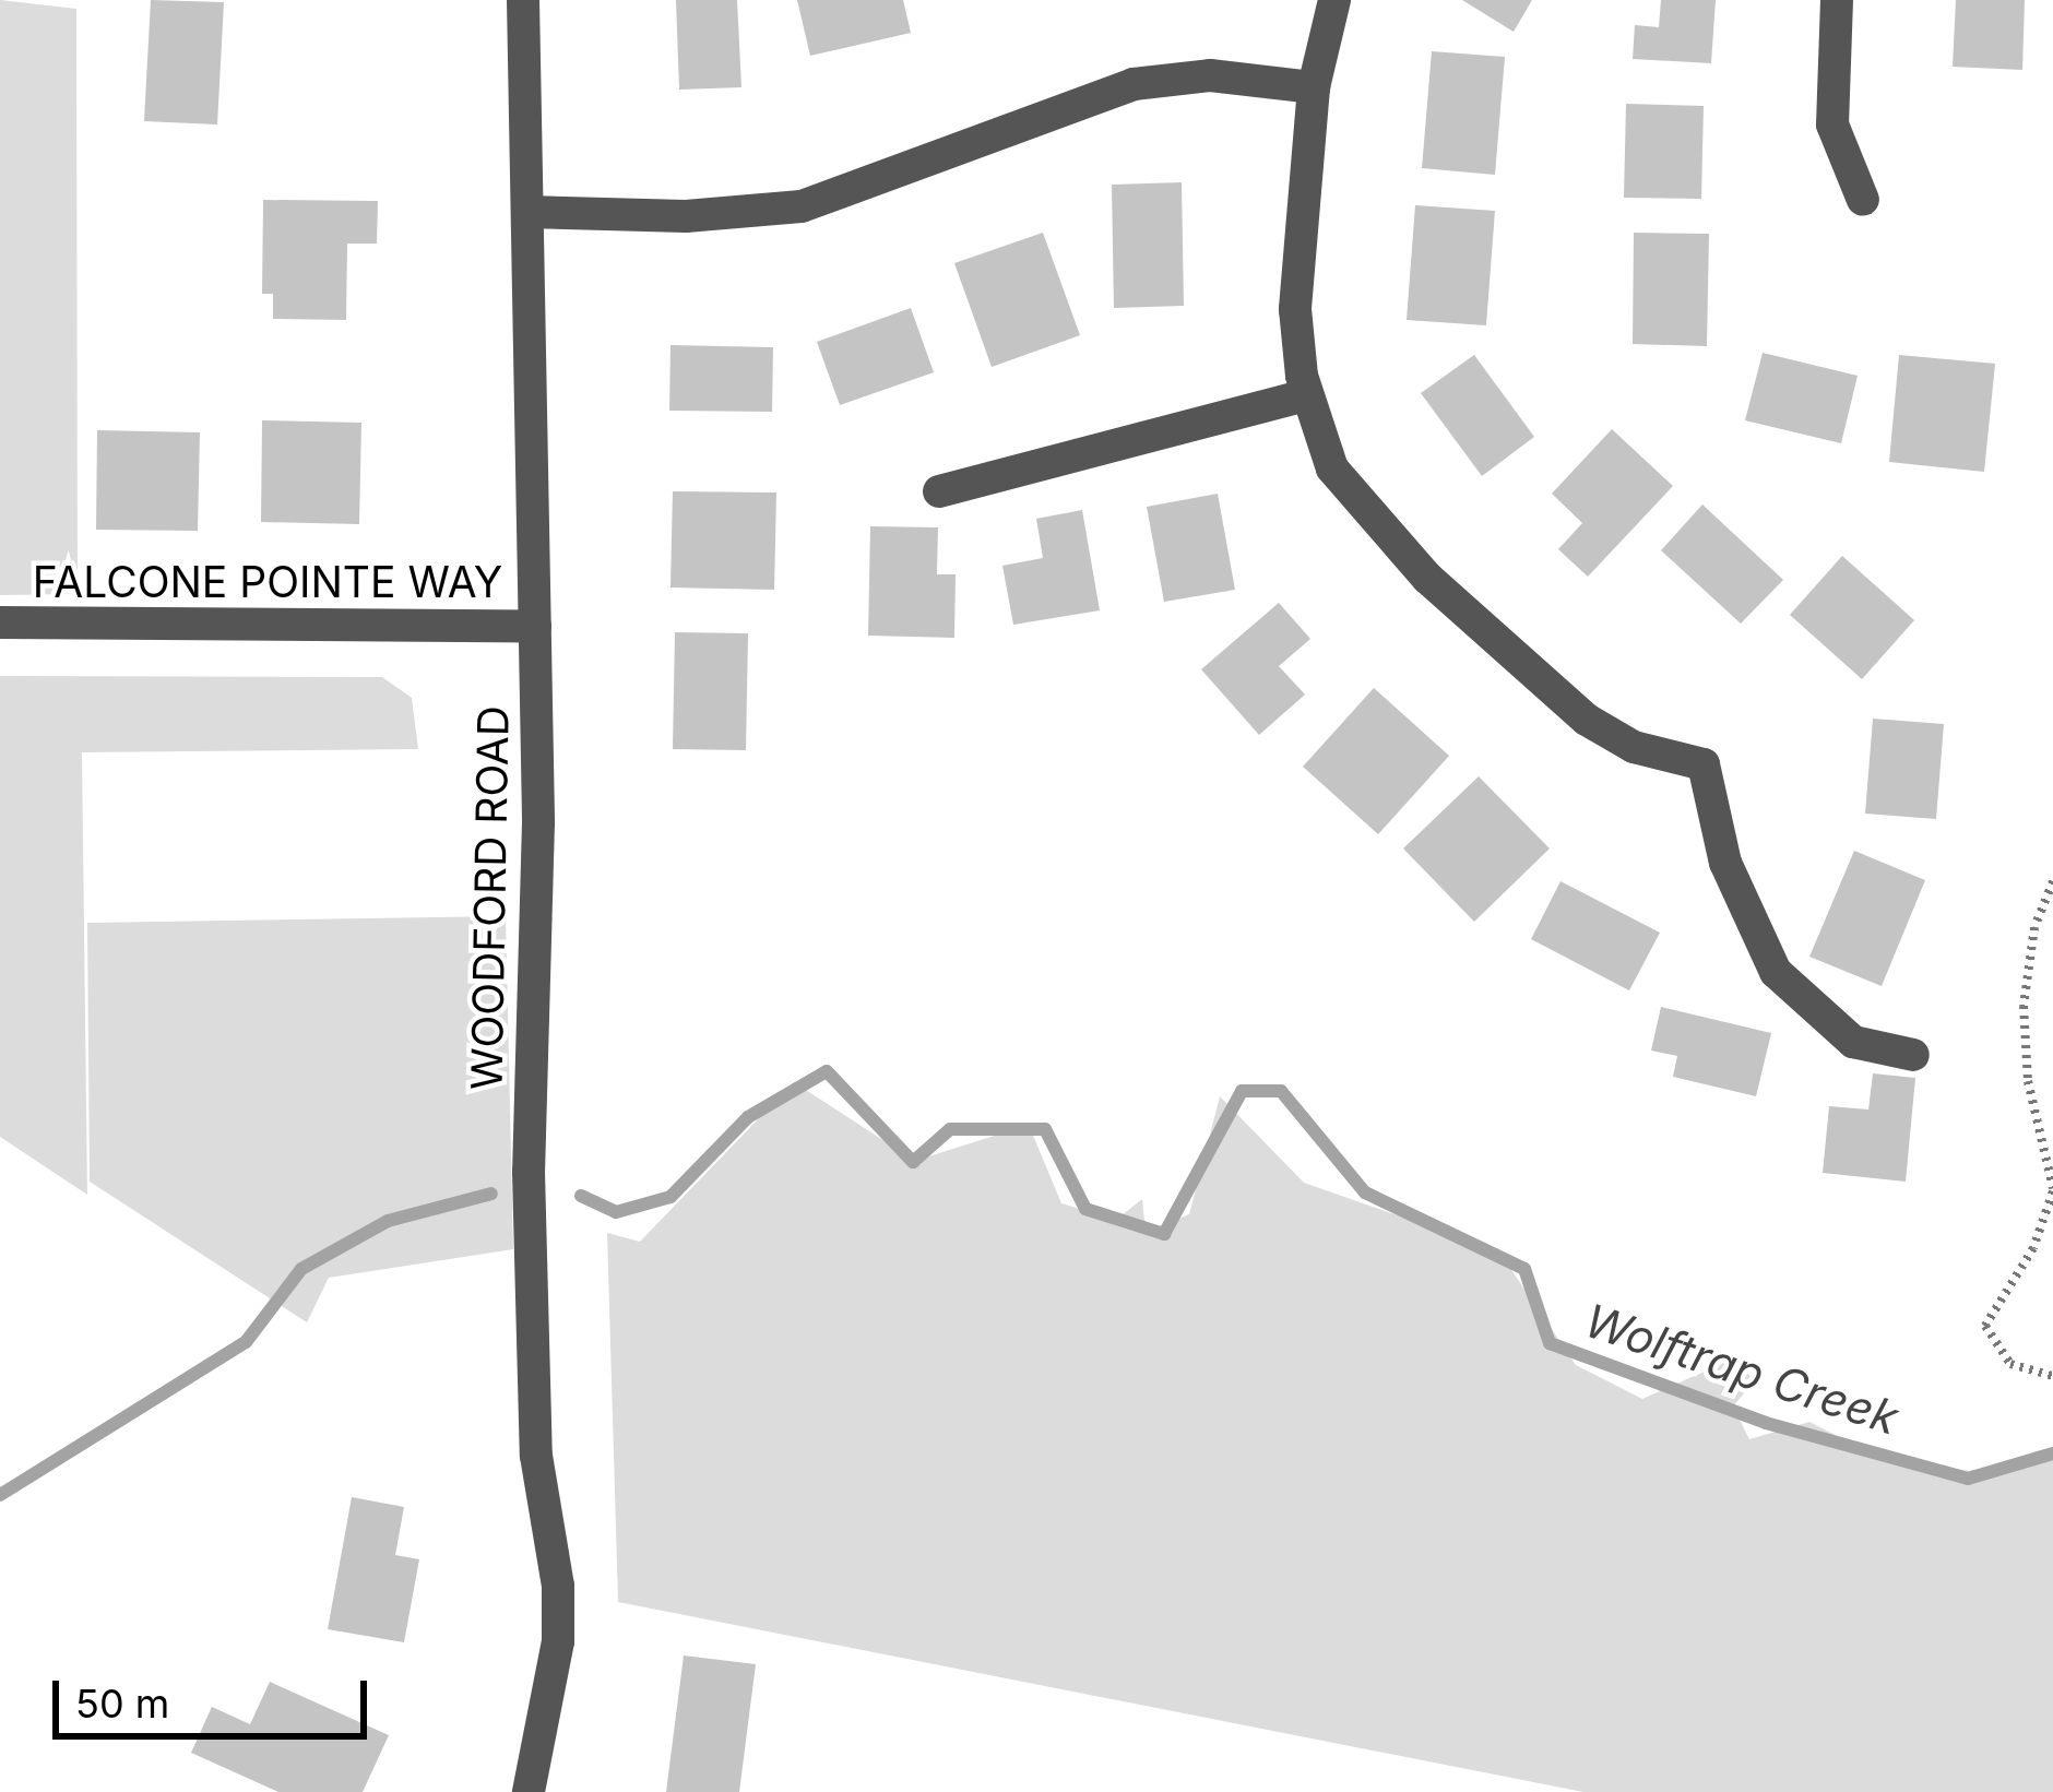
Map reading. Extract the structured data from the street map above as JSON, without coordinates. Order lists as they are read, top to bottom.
{
  "streets": {
    "street": ["FALCONE POINTE WAY", "WOODFORD ROAD"]
  },
  "crossings": [
    ["FALCONE POINTE WAY", "WOODFORD ROAD"]
  ],
  "water": ["Wolftrap Creek"],
  "scale_bar": "50 m"
}
